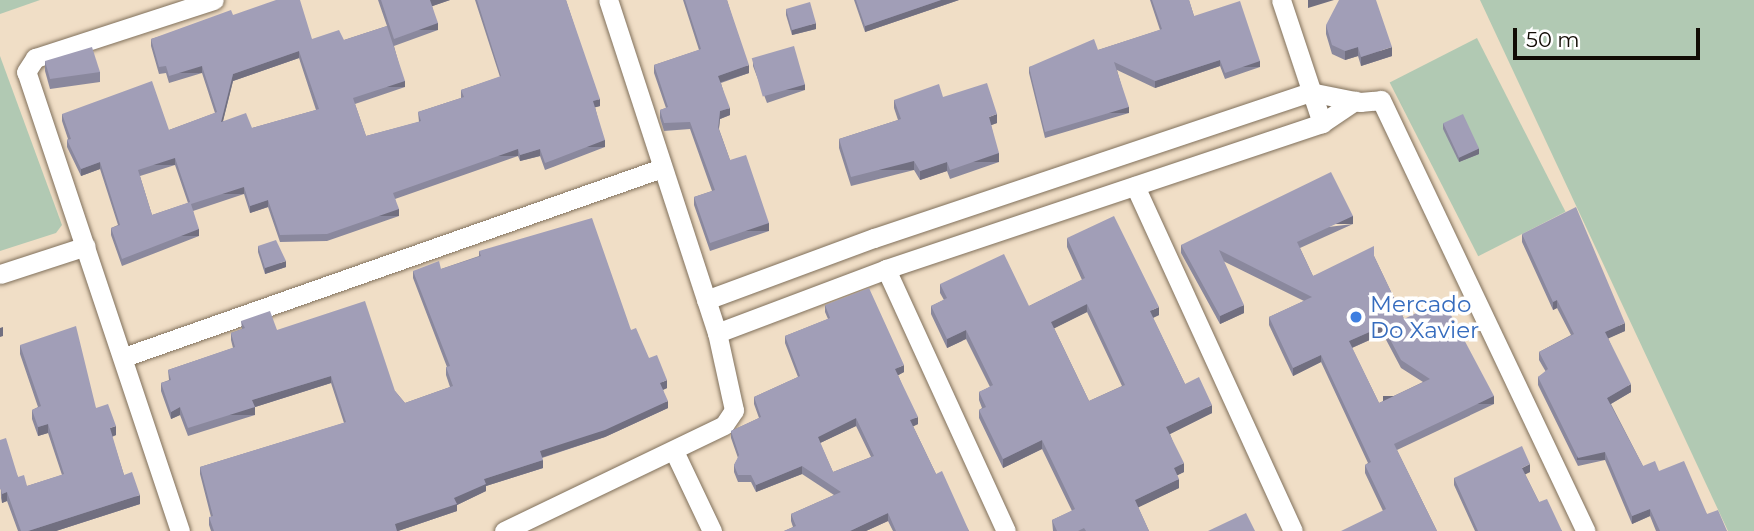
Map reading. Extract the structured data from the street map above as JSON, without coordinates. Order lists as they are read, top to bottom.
{
  "places": ["Mercado Do Xavier"],
  "scale_bar": "50 m"
}
